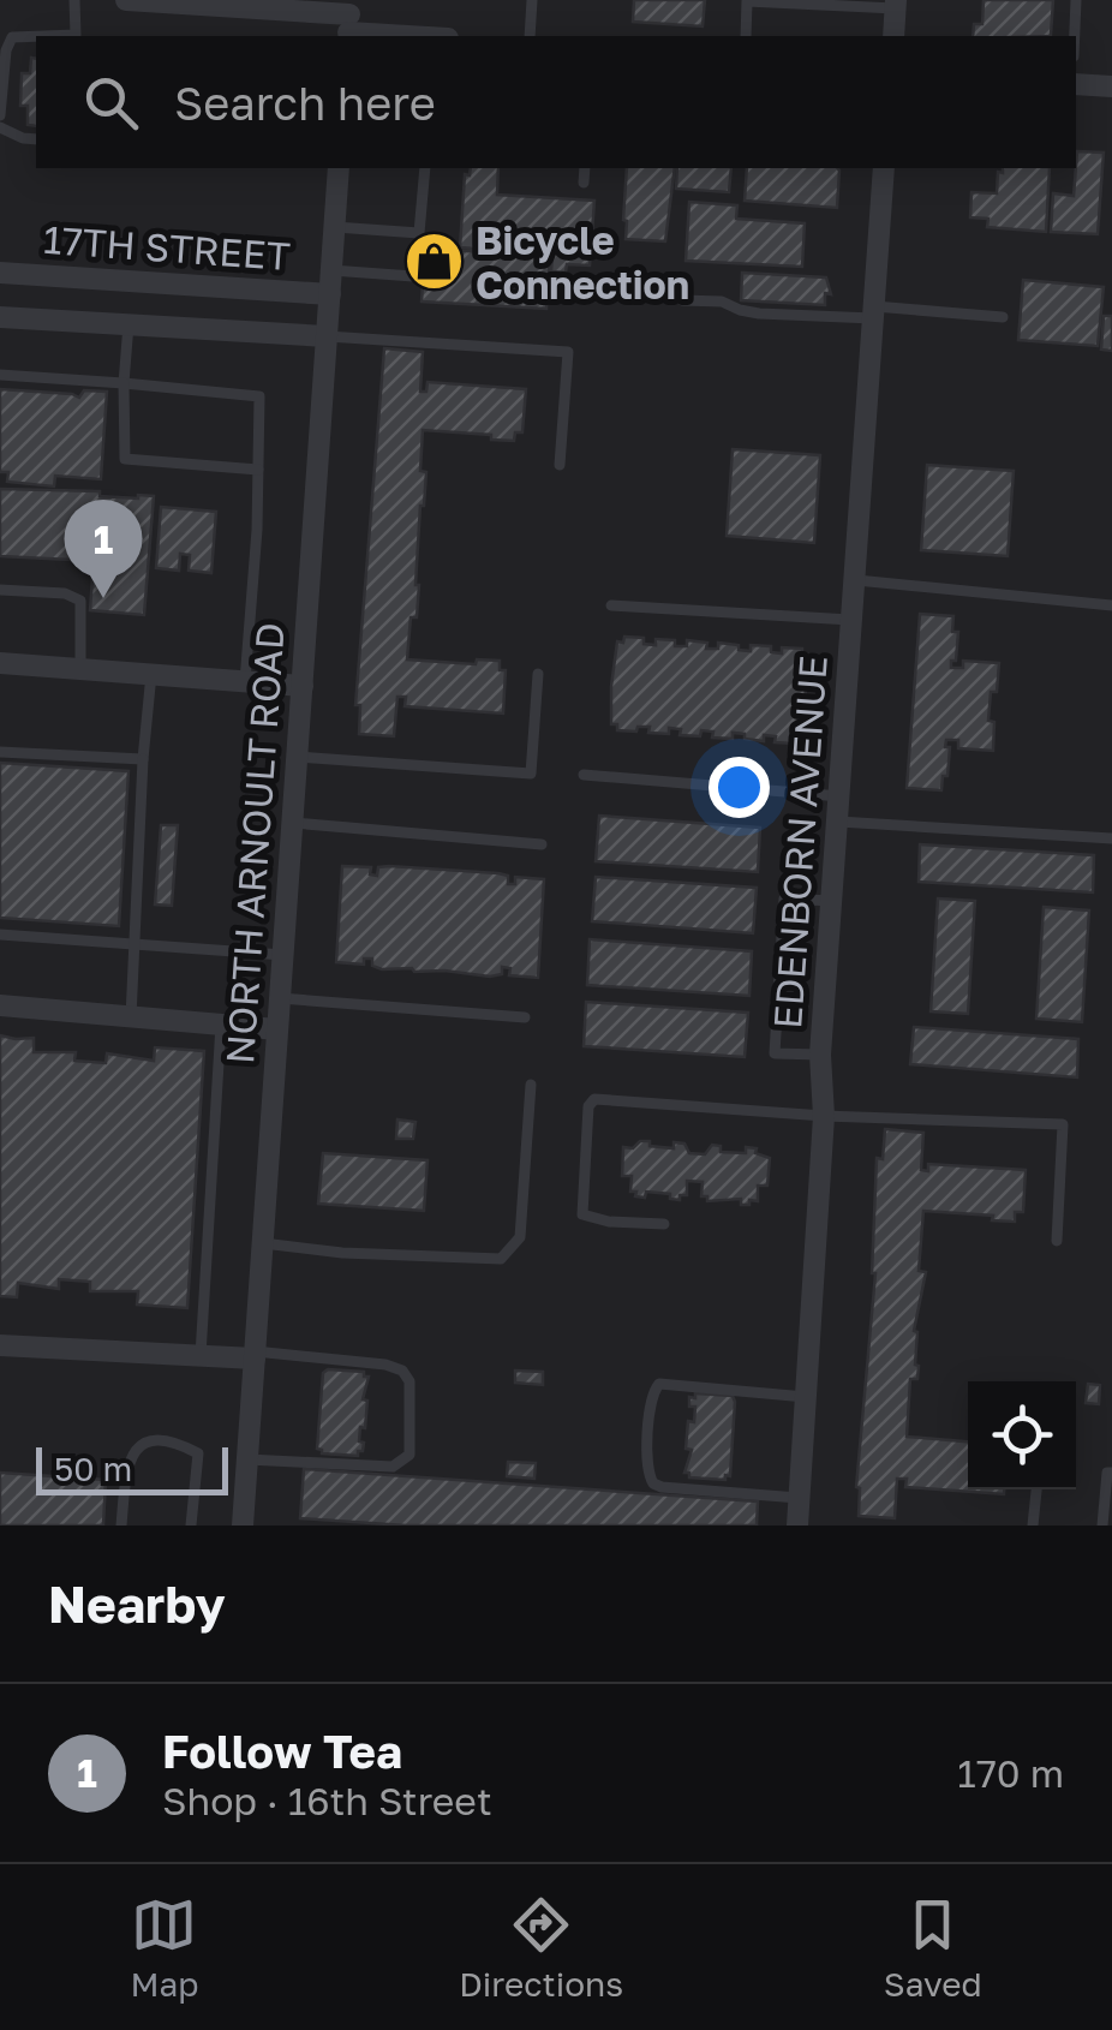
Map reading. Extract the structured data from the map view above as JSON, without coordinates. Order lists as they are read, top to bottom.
{
  "streets": {
    "street": ["17TH STREET", "EDENBORN AVENUE", "NORTH ARNOULT ROAD"]
  },
  "crossings": [
    ["17TH STREET", "NORTH ARNOULT ROAD"]
  ],
  "places": {
    "shop": ["Bicycle Connection"]
  },
  "scale_bar": "50 m",
  "page": {
    "search": "Search here",
    "pins": "1",
    "scale": "50 m",
    "heading": "Nearby",
    "list": [
      {
        "mark": "1",
        "name": "Follow Tea",
        "note": "Shop · 16th Street",
        "value": "170 m"
      }
    ],
    "nav": ["Map", "Directions", "Saved"]
  }
}
